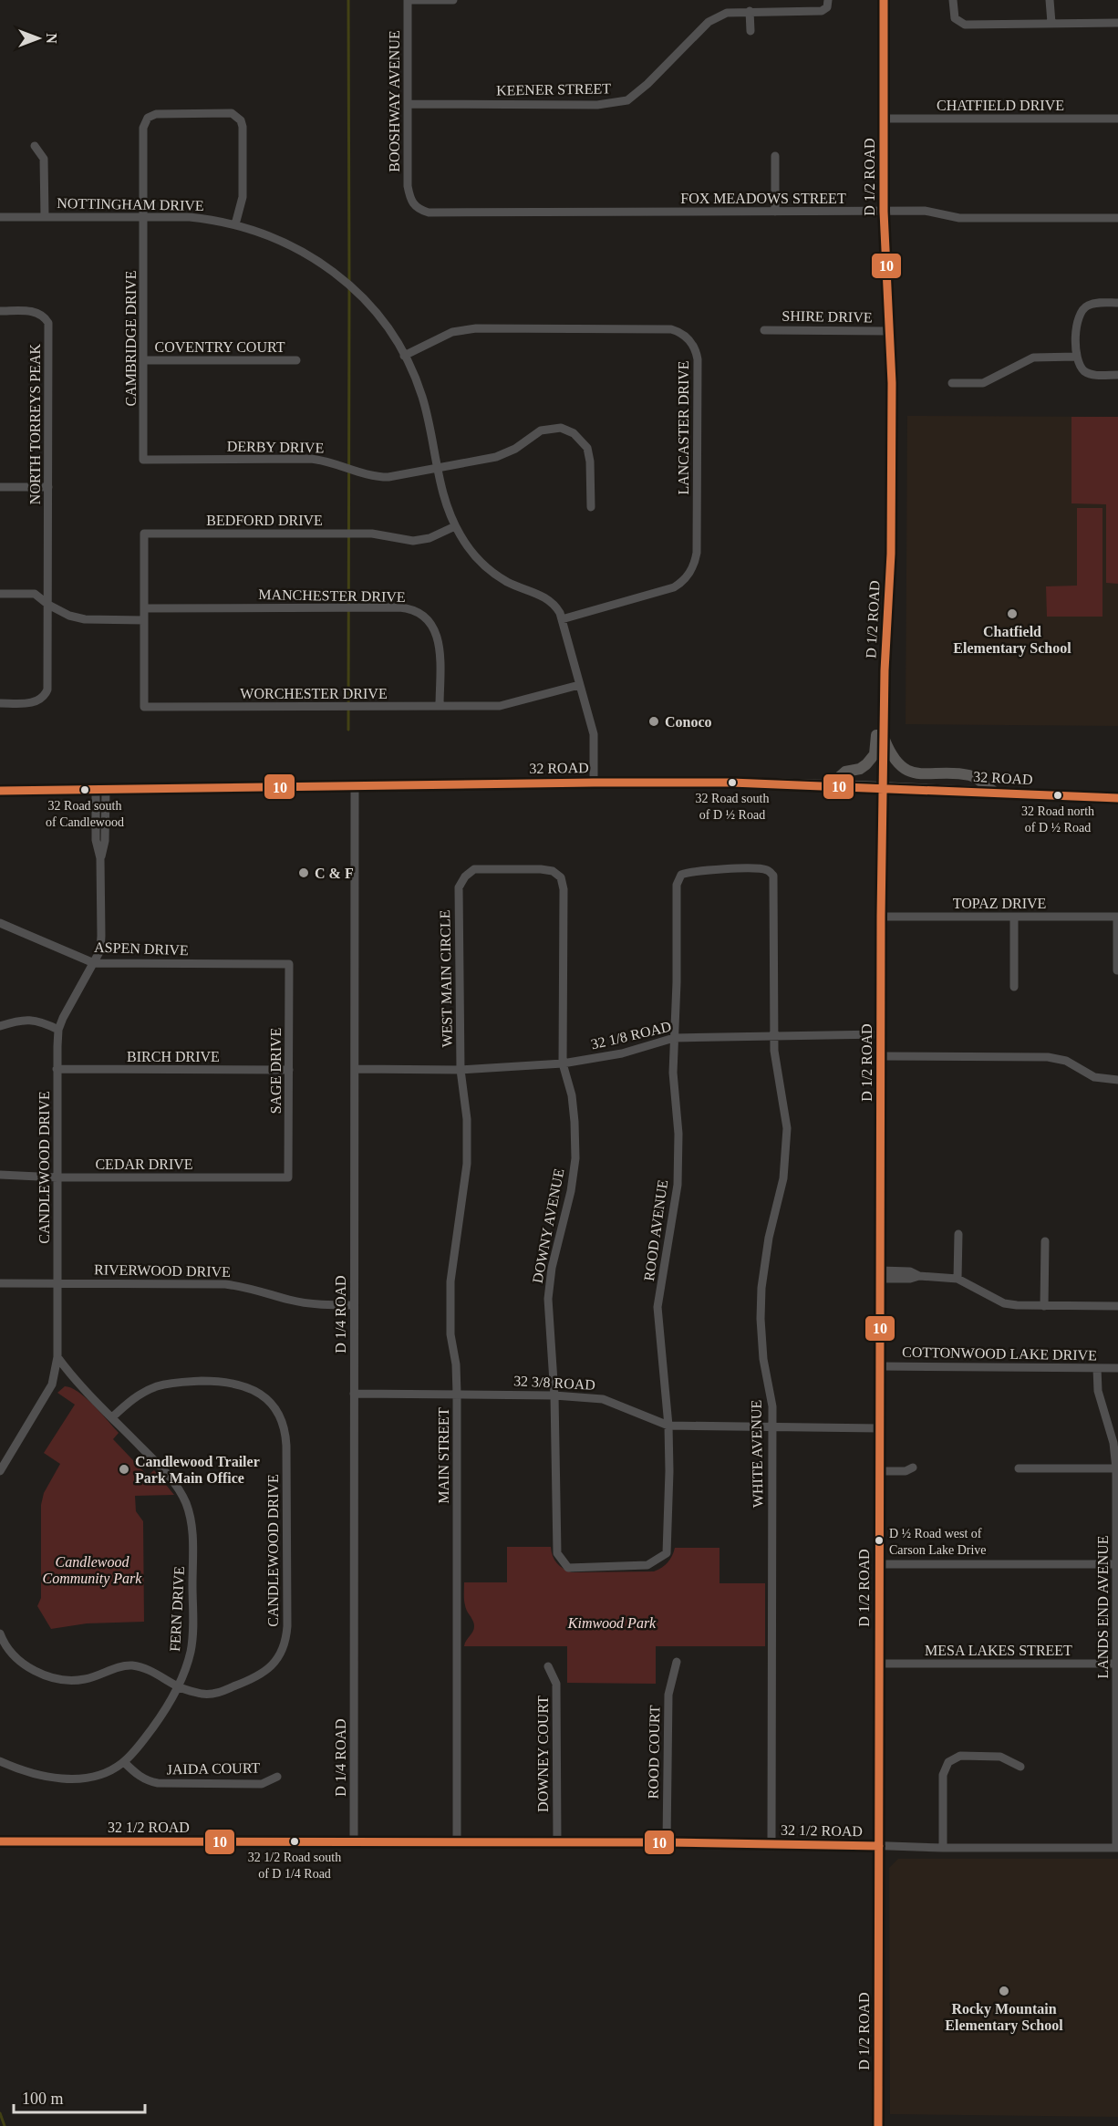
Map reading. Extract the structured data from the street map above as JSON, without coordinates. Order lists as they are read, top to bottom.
{
  "streets": {
    "main road": ["D 1/2 ROAD", "32 ROAD"],
    "street": [
      "KEENER STREET",
      "BOOSHWAY AVENUE",
      "CHATFIELD DRIVE",
      "FOX MEADOWS STREET",
      "NOTTINGHAM DRIVE",
      "SHIRE DRIVE",
      "CAMBRIDGE DRIVE",
      "COVENTRY COURT",
      "NORTH TORREYS PEAK",
      "LANCASTER DRIVE",
      "DERBY DRIVE",
      "BEDFORD DRIVE",
      "MANCHESTER DRIVE",
      "WORCHESTER DRIVE",
      "TOPAZ DRIVE",
      "ASPEN DRIVE",
      "WEST MAIN CIRCLE",
      "32 1/8 ROAD",
      "BIRCH DRIVE",
      "SAGE DRIVE",
      "CEDAR DRIVE",
      "CANDLEWOOD DRIVE",
      "DOWNY AVENUE",
      "ROOD AVENUE",
      "RIVERWOOD DRIVE",
      "D 1/4 ROAD",
      "COTTONWOOD LAKE DRIVE",
      "32 3/8 ROAD",
      "WHITE AVENUE",
      "MAIN STREET",
      "LANDS END AVENUE",
      "FERN DRIVE",
      "MESA LAKES STREET",
      "ROOD COURT",
      "DOWNEY COURT",
      "JAIDA COURT",
      "32 1/2 ROAD"
    ]
  },
  "crossings": [
    ["KEENER STREET", "BOOSHWAY AVENUE"],
    ["BOOSHWAY AVENUE", "FOX MEADOWS STREET"],
    ["CHATFIELD DRIVE", "D 1/2 ROAD"],
    ["D 1/2 ROAD", "FOX MEADOWS STREET"],
    ["D 1/2 ROAD", "SHIRE DRIVE"],
    ["D 1/2 ROAD", "32 ROAD"],
    ["D 1/2 ROAD", "TOPAZ DRIVE"],
    ["D 1/2 ROAD", "32 1/8 ROAD"],
    ["D 1/2 ROAD", "COTTONWOOD LAKE DRIVE"],
    ["D 1/2 ROAD", "32 3/8 ROAD"],
    ["D 1/2 ROAD", "MESA LAKES STREET"],
    ["D 1/2 ROAD", "32 1/2 ROAD"],
    ["NOTTINGHAM DRIVE", "CAMBRIDGE DRIVE"],
    ["NOTTINGHAM DRIVE", "LANCASTER DRIVE"],
    ["NOTTINGHAM DRIVE", "DERBY DRIVE"],
    ["NOTTINGHAM DRIVE", "BEDFORD DRIVE"],
    ["NOTTINGHAM DRIVE", "WORCHESTER DRIVE"],
    ["NOTTINGHAM DRIVE", "32 ROAD"],
    ["CAMBRIDGE DRIVE", "COVENTRY COURT"],
    ["CAMBRIDGE DRIVE", "DERBY DRIVE"],
    ["BEDFORD DRIVE", "MANCHESTER DRIVE"],
    ["BEDFORD DRIVE", "WORCHESTER DRIVE"],
    ["MANCHESTER DRIVE", "WORCHESTER DRIVE"],
    ["32 ROAD", "CANDLEWOOD DRIVE"],
    ["32 ROAD", "D 1/4 ROAD"],
    ["ASPEN DRIVE", "SAGE DRIVE"],
    ["ASPEN DRIVE", "CANDLEWOOD DRIVE"],
    ["WEST MAIN CIRCLE", "32 1/8 ROAD"],
    ["WEST MAIN CIRCLE", "DOWNY AVENUE"],
    ["WEST MAIN CIRCLE", "MAIN STREET"],
    ["32 1/8 ROAD", "DOWNY AVENUE"],
    ["32 1/8 ROAD", "ROOD AVENUE"],
    ["32 1/8 ROAD", "D 1/4 ROAD"],
    ["32 1/8 ROAD", "WHITE AVENUE"],
    ["32 1/8 ROAD", "MAIN STREET"],
    ["BIRCH DRIVE", "SAGE DRIVE"],
    ["BIRCH DRIVE", "CANDLEWOOD DRIVE"],
    ["SAGE DRIVE", "CEDAR DRIVE"],
    ["CEDAR DRIVE", "CANDLEWOOD DRIVE"],
    ["CANDLEWOOD DRIVE", "RIVERWOOD DRIVE"],
    ["CANDLEWOOD DRIVE", "FERN DRIVE"],
    ["DOWNY AVENUE", "ROOD AVENUE"],
    ["DOWNY AVENUE", "32 3/8 ROAD"],
    ["ROOD AVENUE", "32 3/8 ROAD"],
    ["ROOD AVENUE", "WHITE AVENUE"],
    ["RIVERWOOD DRIVE", "D 1/4 ROAD"],
    ["D 1/4 ROAD", "32 3/8 ROAD"],
    ["D 1/4 ROAD", "32 1/2 ROAD"],
    ["COTTONWOOD LAKE DRIVE", "LANDS END AVENUE"],
    ["32 3/8 ROAD", "WHITE AVENUE"],
    ["32 3/8 ROAD", "MAIN STREET"],
    ["WHITE AVENUE", "32 1/2 ROAD"],
    ["MAIN STREET", "32 1/2 ROAD"],
    ["LANDS END AVENUE", "MESA LAKES STREET"],
    ["LANDS END AVENUE", "32 1/2 ROAD"],
    ["FERN DRIVE", "JAIDA COURT"],
    ["ROOD COURT", "32 1/2 ROAD"],
    ["DOWNEY COURT", "32 1/2 ROAD"]
  ],
  "parks": ["Candlewood Community Park", "Kimwood Park"],
  "places": [
    "Chatfield Elementary School",
    "Conoco",
    "32 Road south of D ½ Road",
    "32 Road south of Candlewood",
    "32 Road north of D ½ Road",
    "C & F",
    "Candlewood Trailer Park Main Office",
    "D ½ Road west of Carson Lake Drive",
    "32 1/2 Road south of D 1/4 Road",
    "Rocky Mountain Elementary School"
  ],
  "lines": ["transit line 10"],
  "scale_bar": "100 m",
  "north": "right"
}
